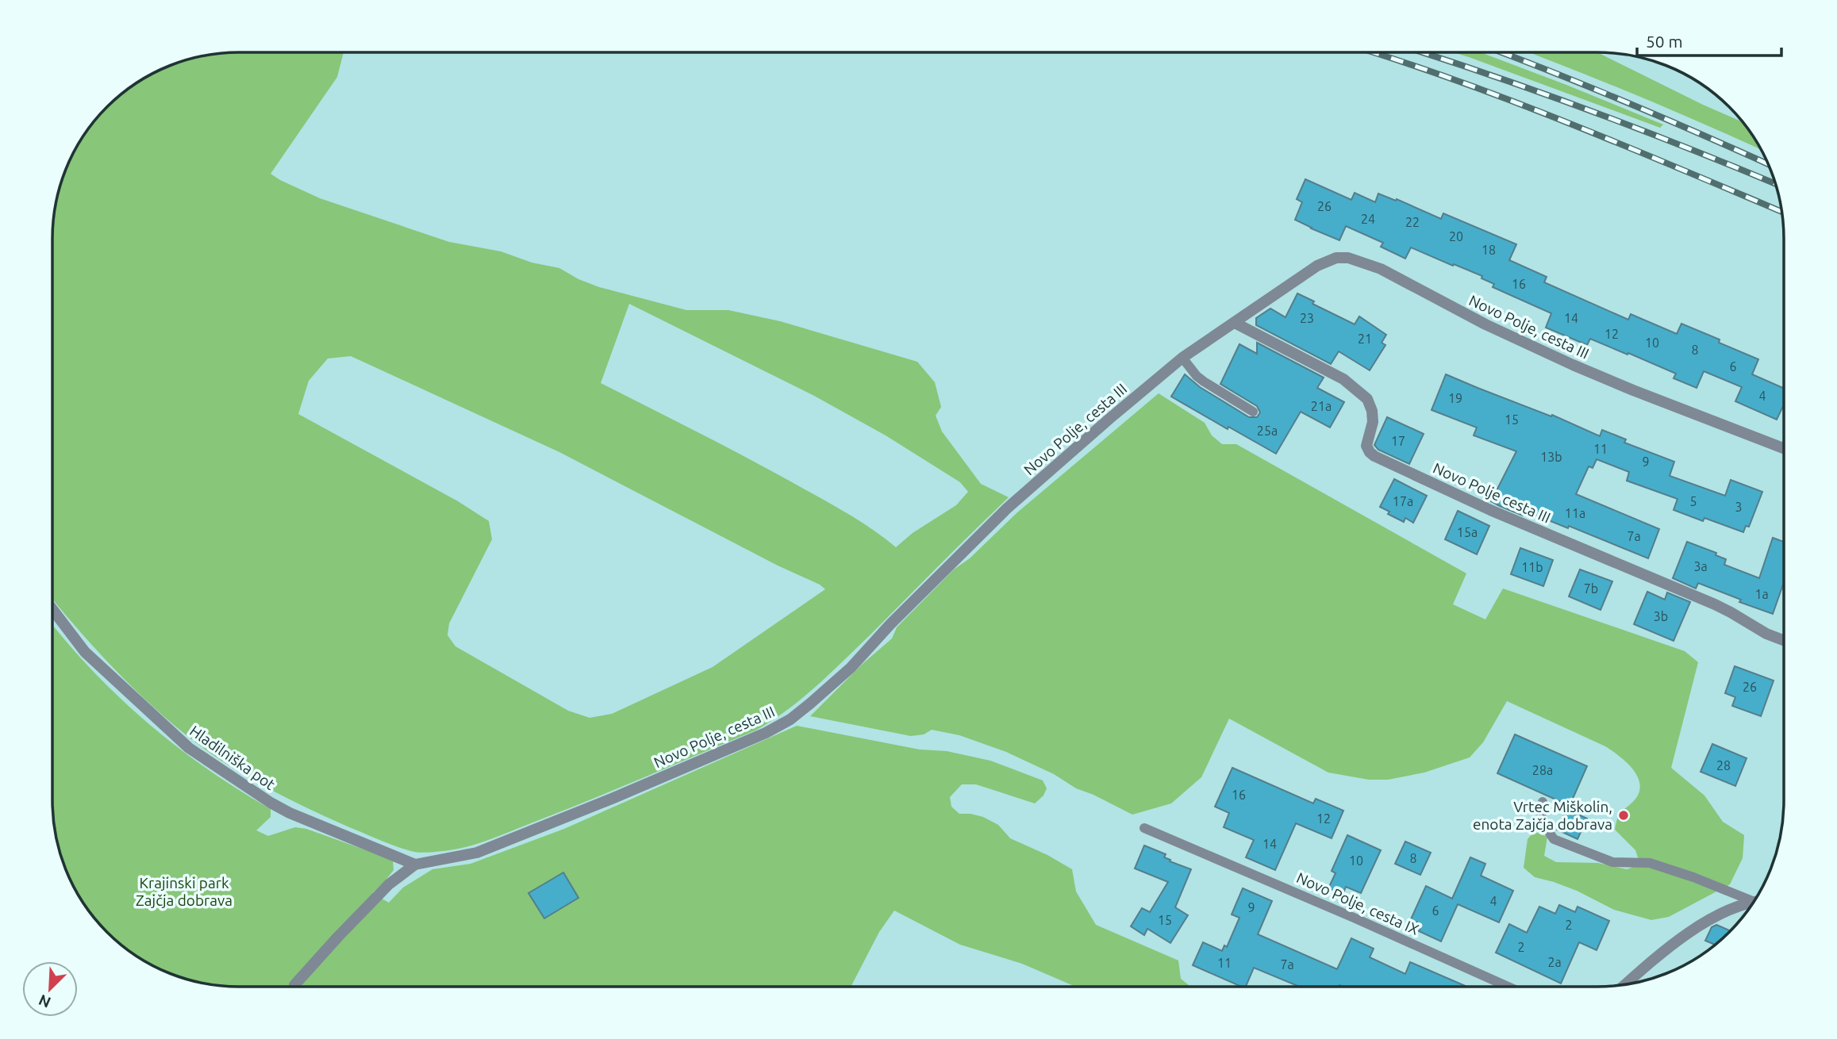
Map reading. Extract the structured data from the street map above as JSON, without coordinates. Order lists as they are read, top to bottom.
{
  "streets": {
    "street": ["Novo Polje, cesta III", "Novo Polje cesta III", "Hladilniška pot"],
    "lane": ["Novo Polje, cesta IX"]
  },
  "crossings": [
    ["Novo Polje, cesta III", "Novo Polje cesta III"],
    ["Novo Polje, cesta III", "Hladilniška pot"]
  ],
  "parks": ["Krajinski park Zajčja dobrava"],
  "places": ["Vrtec Miškolin, enota Zajčja dobrava"],
  "house_numbers": [
    "26",
    "24",
    "22",
    "20",
    "18",
    "16",
    "23",
    "14",
    "12",
    "21",
    "10",
    "8",
    "6",
    "4",
    "19",
    "21a",
    "15",
    "25a",
    "17",
    "11",
    "13b",
    "9",
    "17a",
    "5",
    "3",
    "11a",
    "15a",
    "7a",
    "3a",
    "11b",
    "7b",
    "1a",
    "3b",
    "26",
    "28",
    "28a",
    "16",
    "12",
    "14",
    "8",
    "10",
    "4",
    "9",
    "6",
    "15",
    "2",
    "2",
    "2a",
    "11",
    "7a"
  ],
  "scale_bar": "50 m",
  "north": "bottom left"
}
